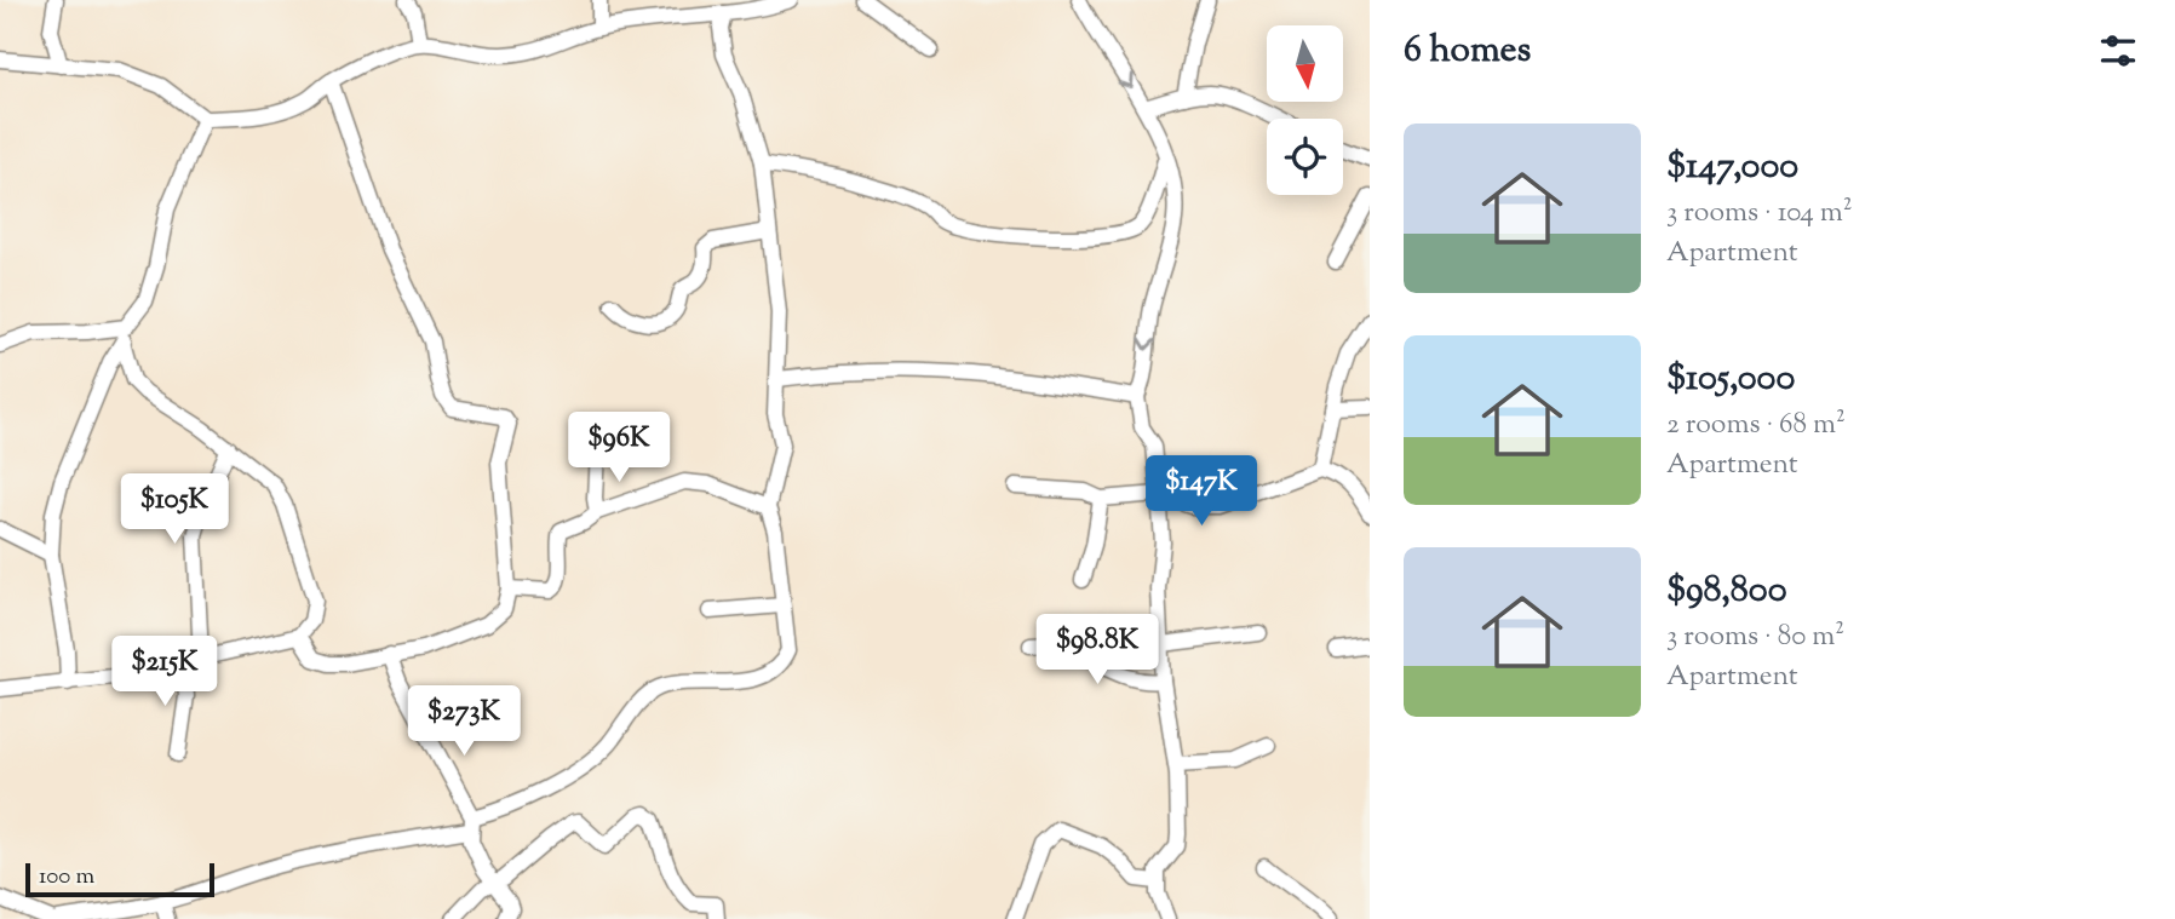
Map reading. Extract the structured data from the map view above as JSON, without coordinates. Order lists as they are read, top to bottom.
{
  "scale_bar": "100 m",
  "north": "bottom",
  "page": {
    "heading": "6 homes",
    "list": [
      {
        "name": "$147,000",
        "note": "3 rooms · 104 m² · Apartment"
      },
      {
        "name": "$105,000",
        "note": "2 rooms · 68 m² · Apartment"
      },
      {
        "name": "$98,800",
        "note": "3 rooms · 80 m² · Apartment"
      }
    ],
    "price": [
      "$96K",
      "$147K",
      "$105K",
      "$98.8K",
      "$215K",
      "$273K"
    ],
    "scale": "100 m"
  }
}
